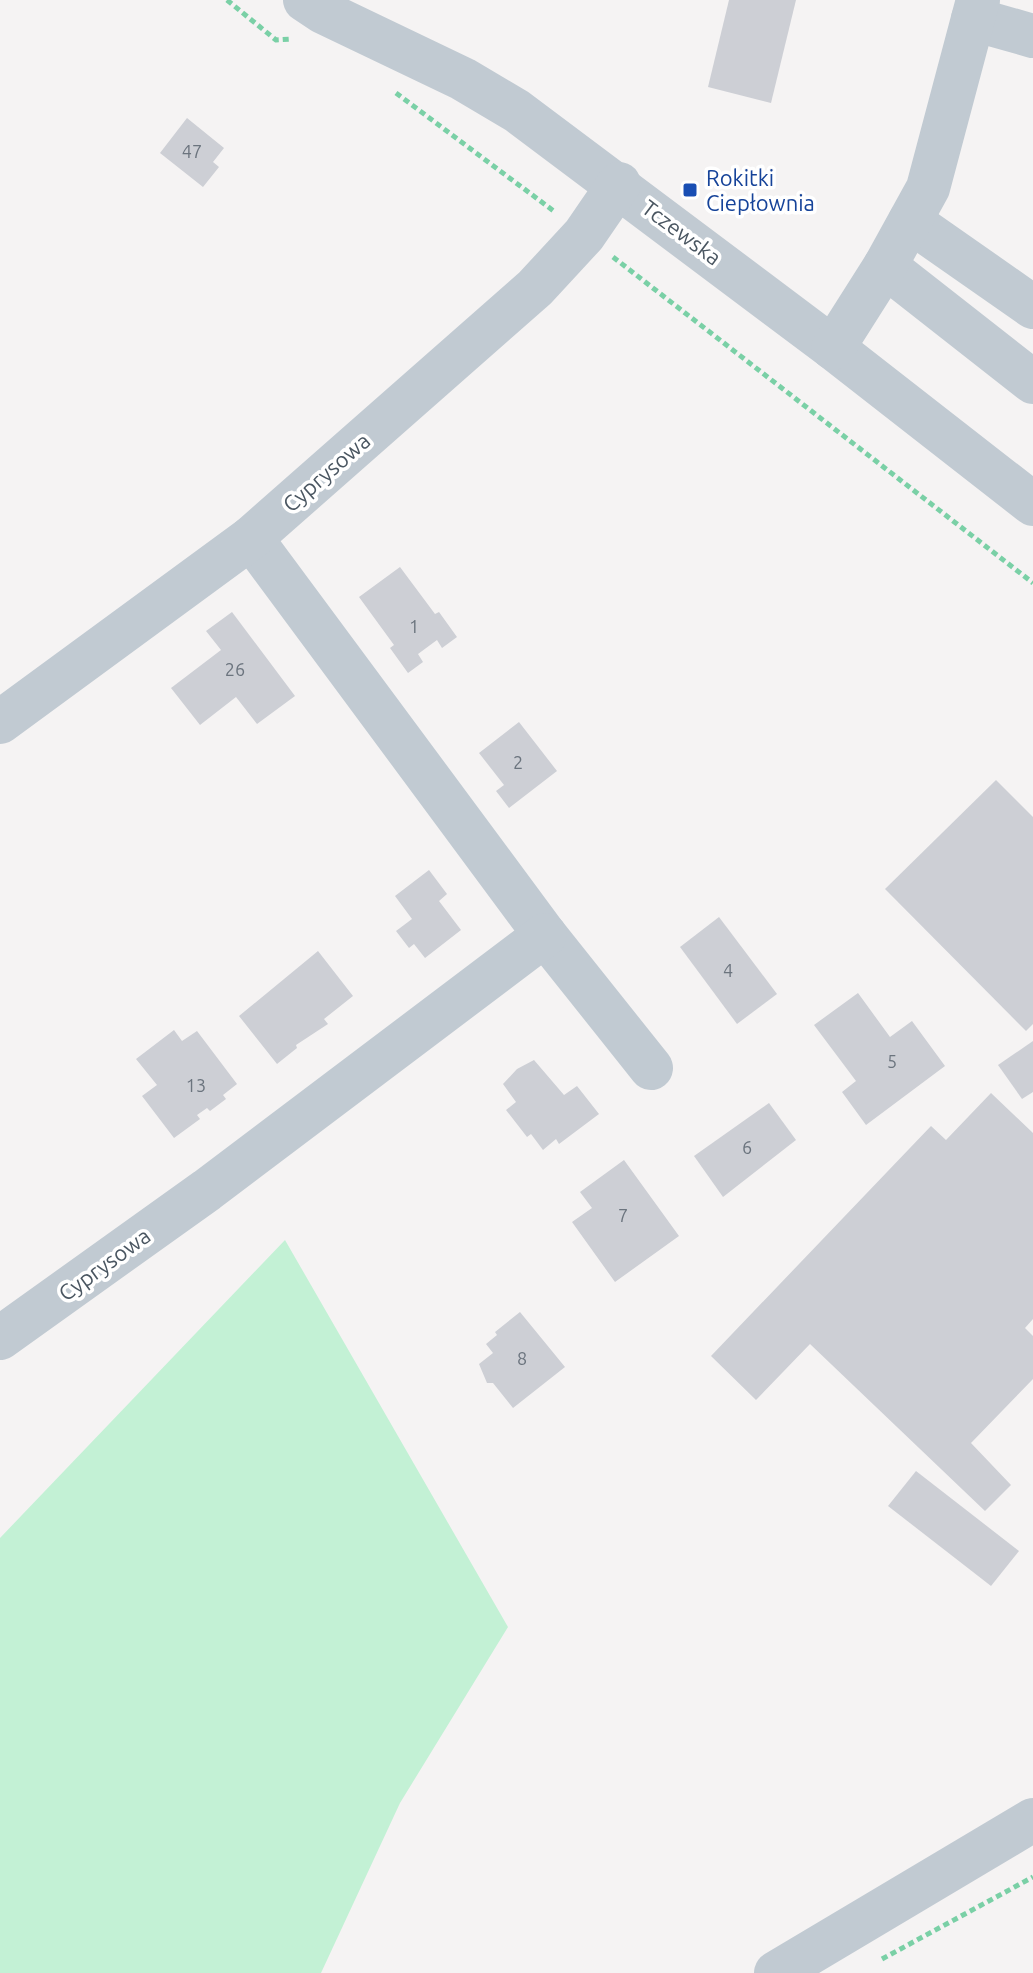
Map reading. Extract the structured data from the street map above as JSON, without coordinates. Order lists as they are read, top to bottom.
{
  "streets": {
    "street": ["Tczewska", "Cyprysowa"]
  },
  "crossings": [
    ["Tczewska", "Cyprysowa"]
  ],
  "places": {
    "transit": ["Rokitki Ciepłownia"]
  },
  "house_numbers": [
    "47",
    "1",
    "26",
    "2",
    "4",
    "5",
    "13",
    "6",
    "7",
    "8"
  ]
}
